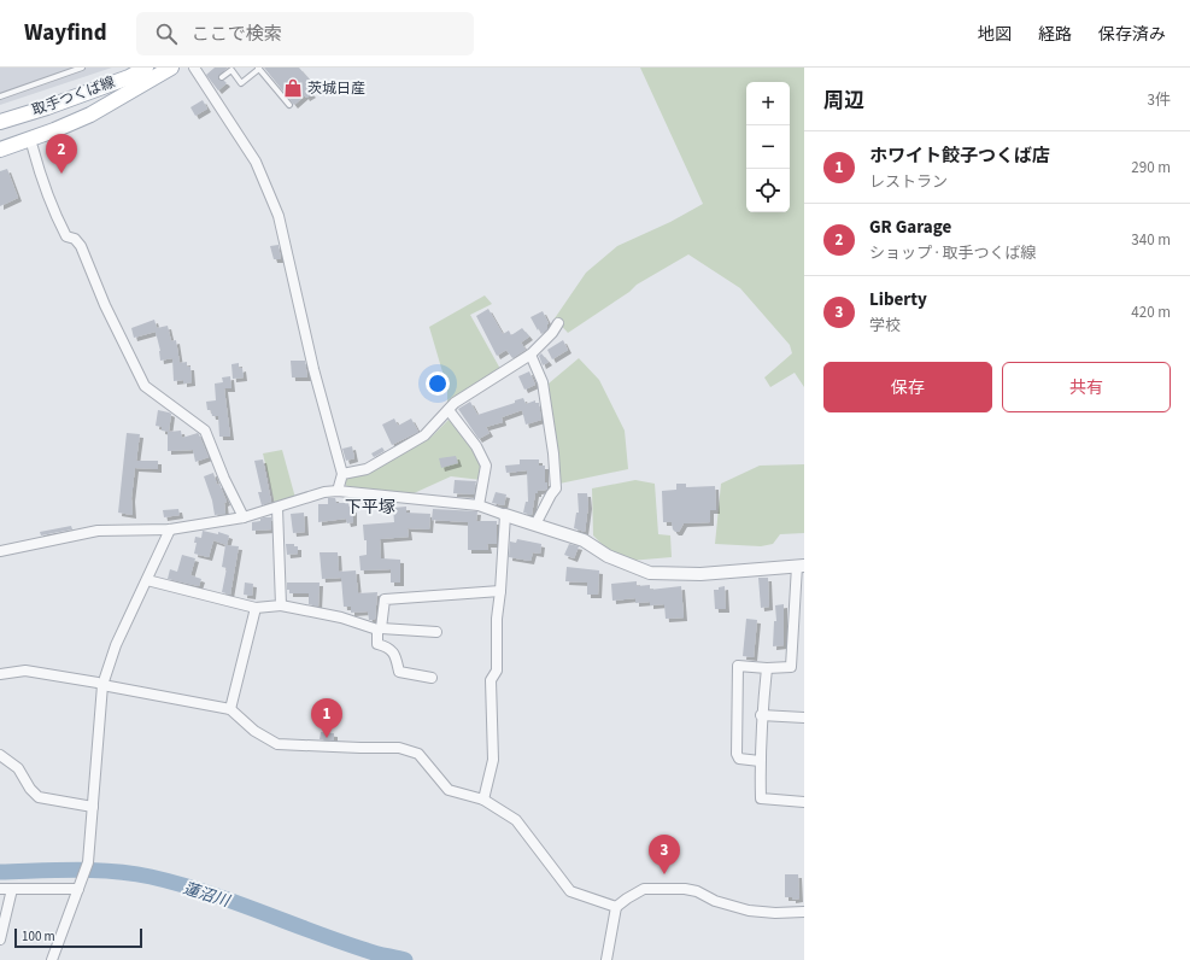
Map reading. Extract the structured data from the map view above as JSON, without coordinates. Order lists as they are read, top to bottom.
{
  "streets": {
    "main road": ["取手つくば線"]
  },
  "districts": ["下平塚"],
  "water": ["蓮沼川"],
  "places": {
    "shop": ["茨城日産"]
  },
  "scale_bar": "100 m",
  "page": {
    "header": "Wayfind",
    "search": "ここで検索",
    "nav": ["地図", "経路", "保存済み"],
    "heading": ["周辺", "3件"],
    "map_buttons": ["+", "−"],
    "list": [
      {
        "mark": "1",
        "name": "ホワイト餃子つくば店",
        "note": "レストラン",
        "value": "290 m"
      },
      {
        "mark": "2",
        "name": "GR Garage",
        "note": "ショップ · 取手つくば線",
        "value": "340 m"
      },
      {
        "mark": "3",
        "name": "Liberty",
        "note": "学校",
        "value": "420 m"
      }
    ],
    "pins": ["2", "1", "3"],
    "buttons": ["保存", "共有"],
    "scale": "100 m"
  }
}
